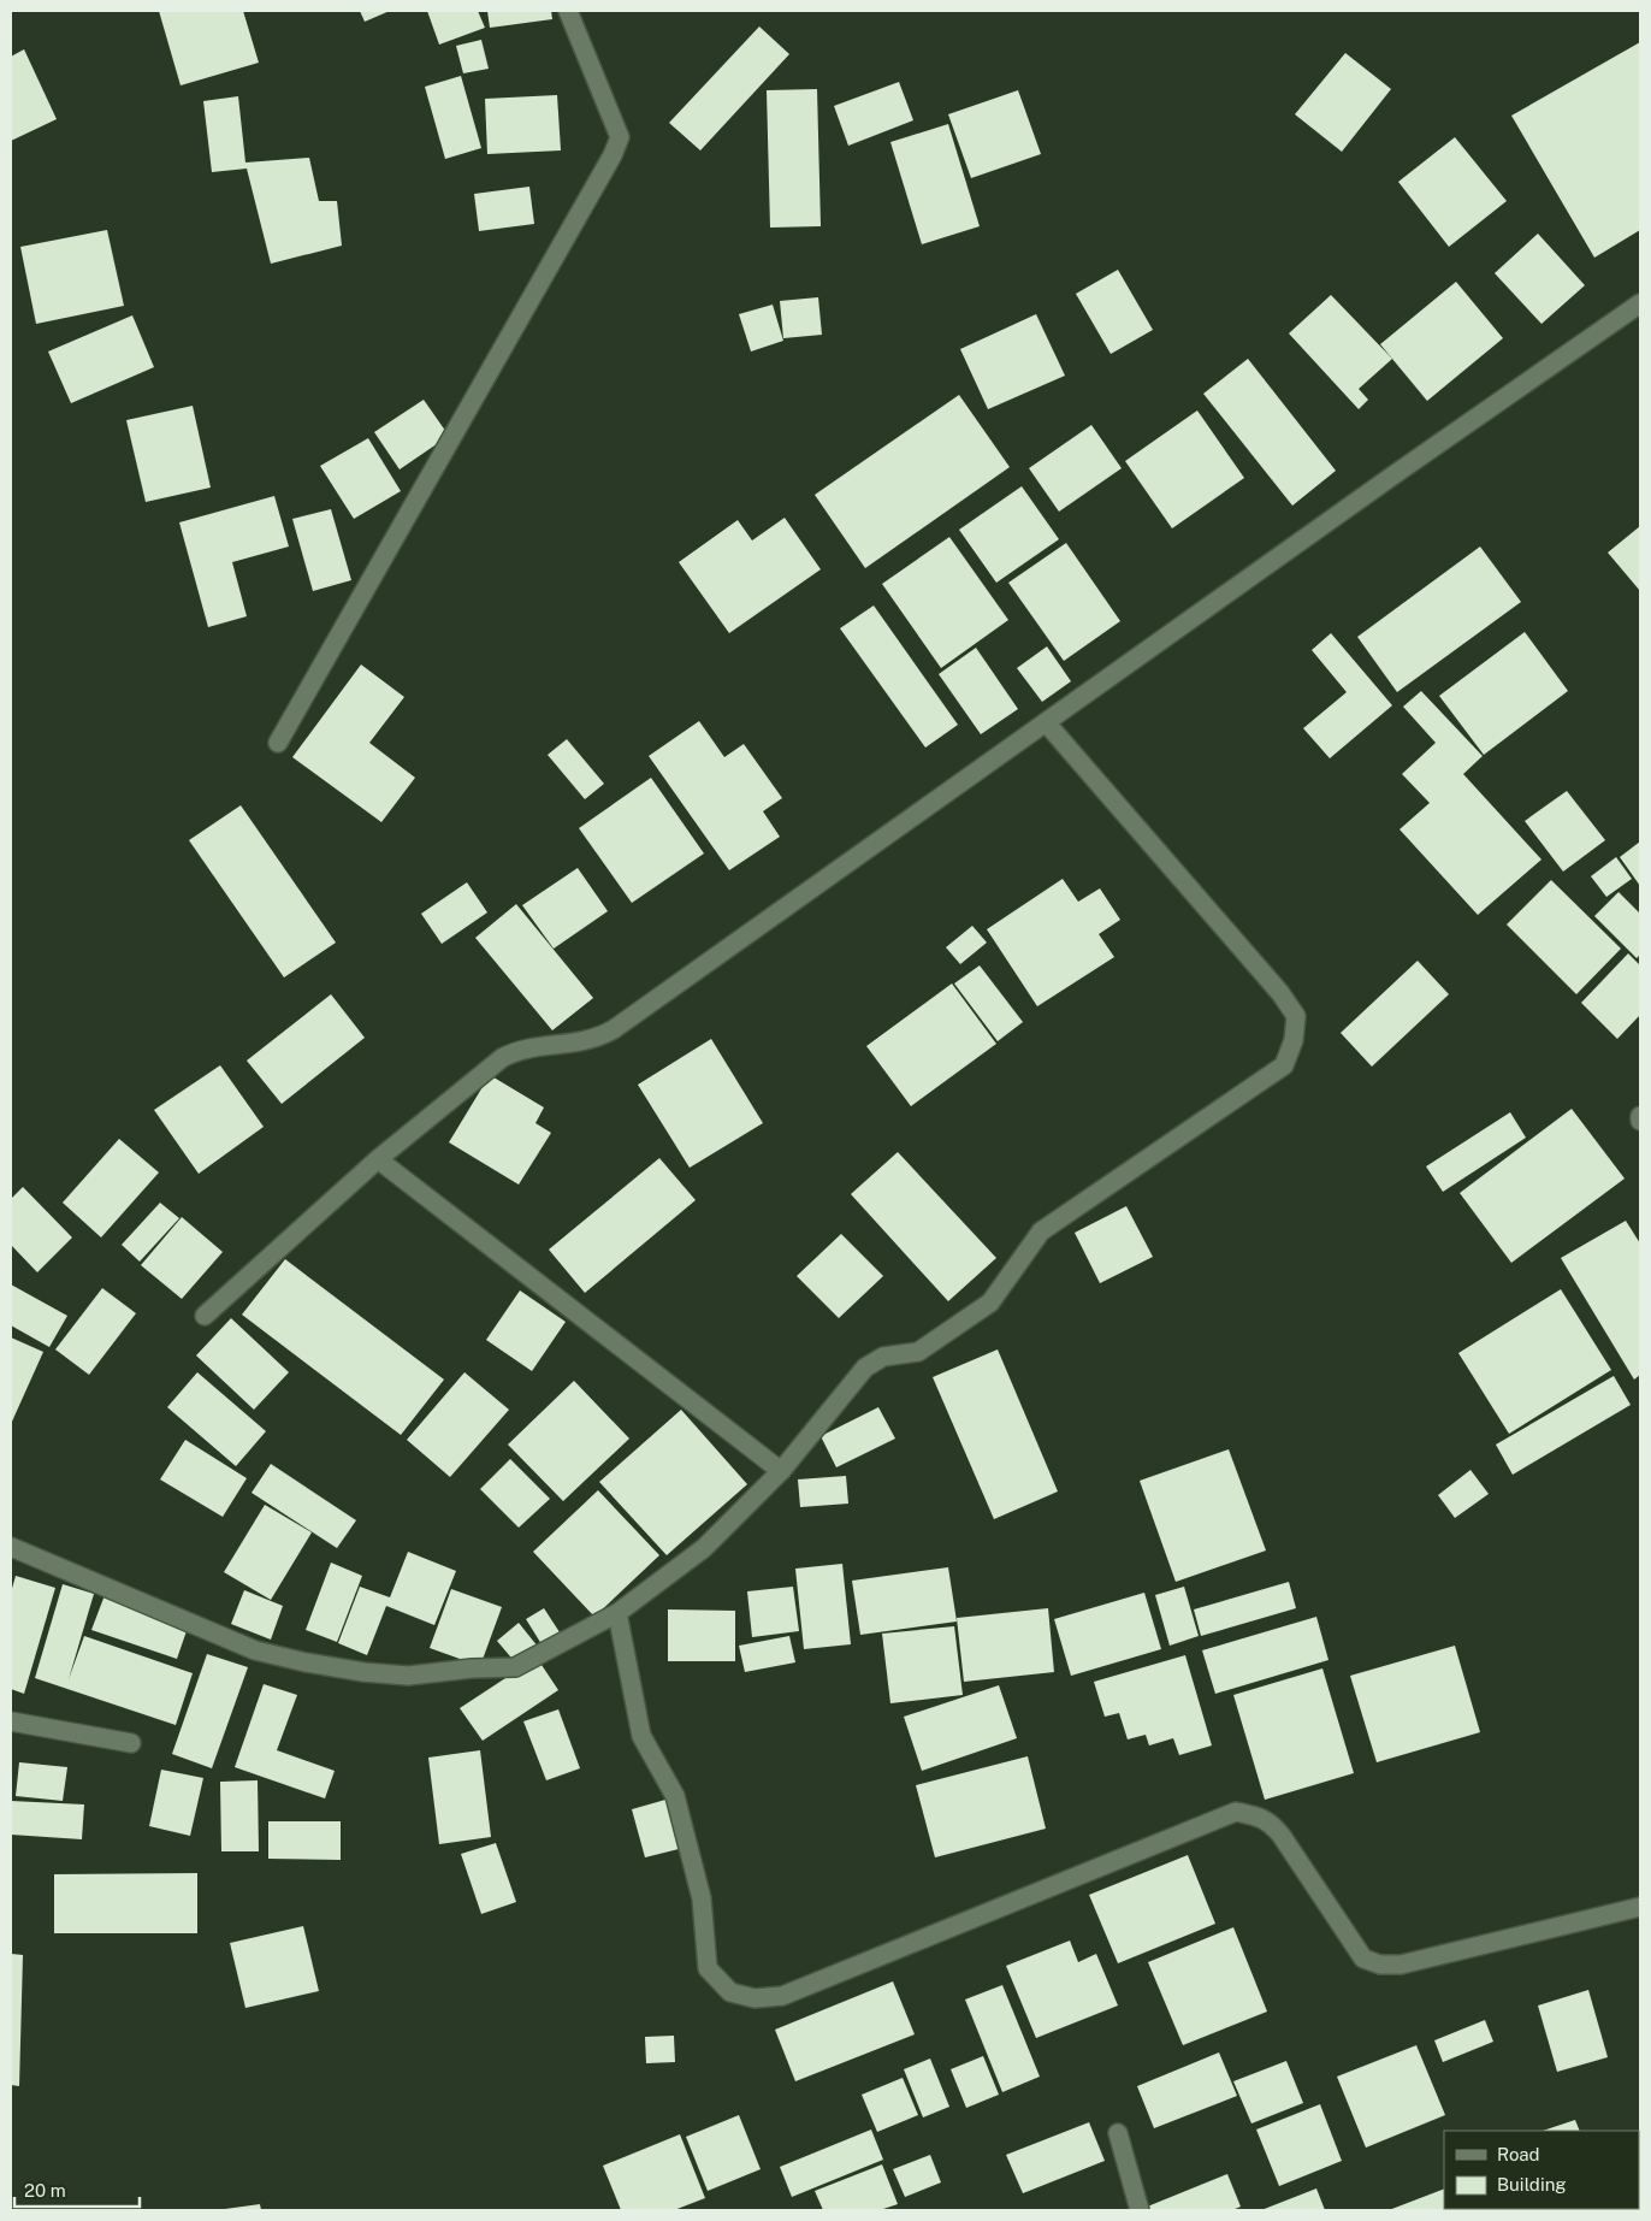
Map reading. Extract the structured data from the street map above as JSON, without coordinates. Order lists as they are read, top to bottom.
{
  "legend": ["Road", "Building"],
  "scale_bar": "20 m"
}
